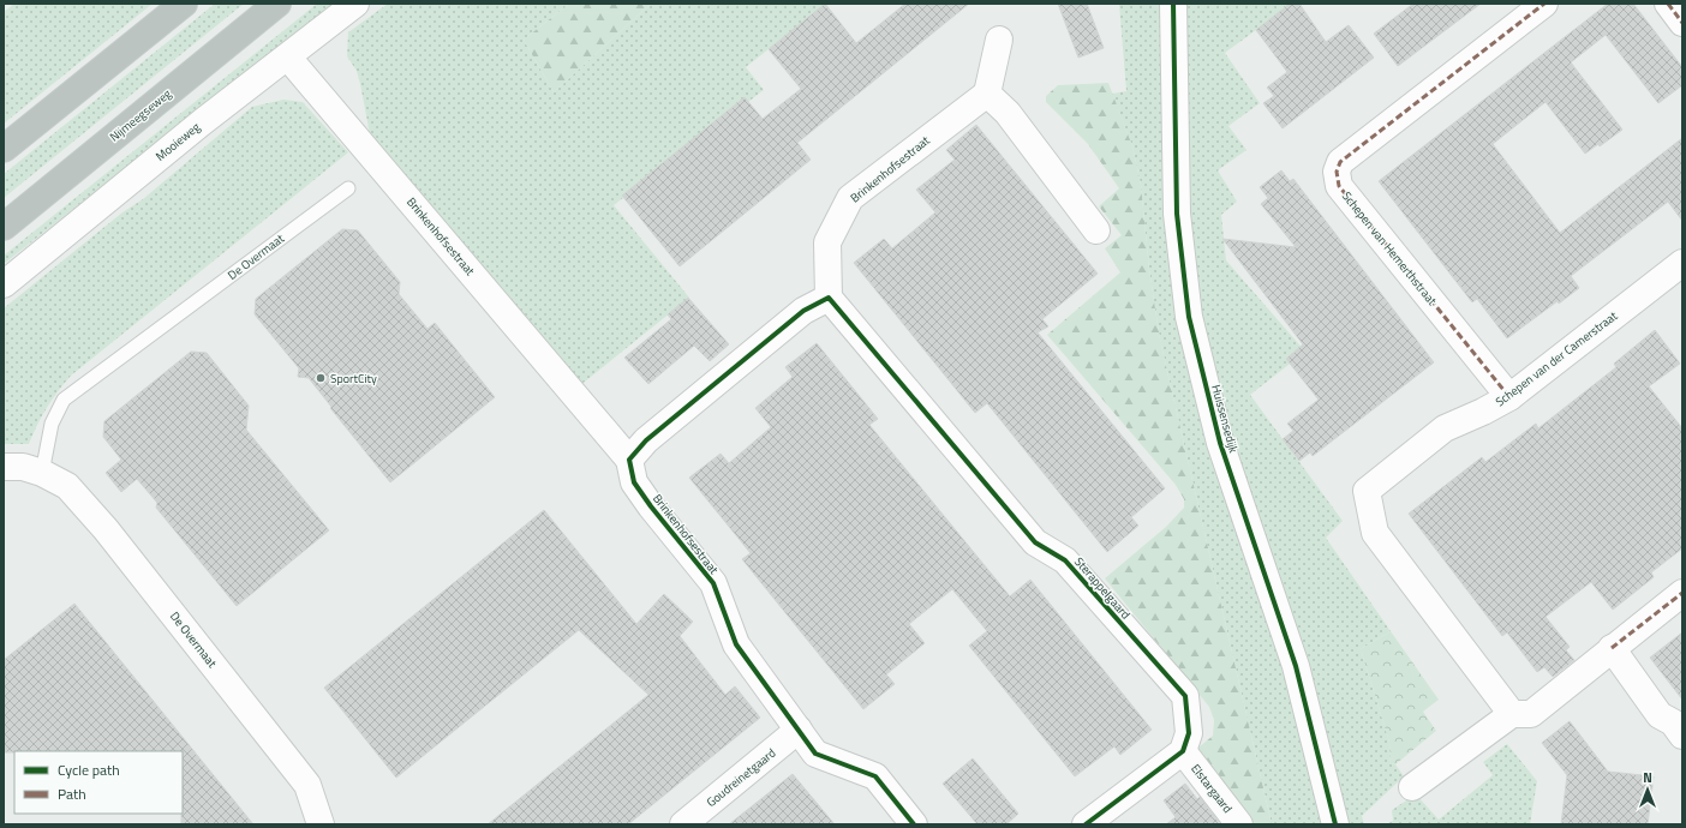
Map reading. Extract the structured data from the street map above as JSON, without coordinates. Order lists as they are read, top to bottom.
{
  "streets": {
    "highway": ["Nijmeegseweg"],
    "street": [
      "Mooieweg",
      "Brinkenhofsestraat",
      "Schepen van Hemerthstraat",
      "De Overmaat",
      "Schepen van der Camerstraat",
      "Huissensedijk",
      "Sterappelgaard",
      "Goudreinetgaard",
      "Elstargaard"
    ]
  },
  "crossings": [
    ["Mooieweg", "Brinkenhofsestraat"],
    ["Brinkenhofsestraat", "Sterappelgaard"],
    ["Brinkenhofsestraat", "Goudreinetgaard"],
    ["Schepen van Hemerthstraat", "Schepen van der Camerstraat"],
    ["Sterappelgaard", "Elstargaard"]
  ],
  "places": ["SportCity"],
  "legend": ["Cycle path", "Path"],
  "north": "top"
}
